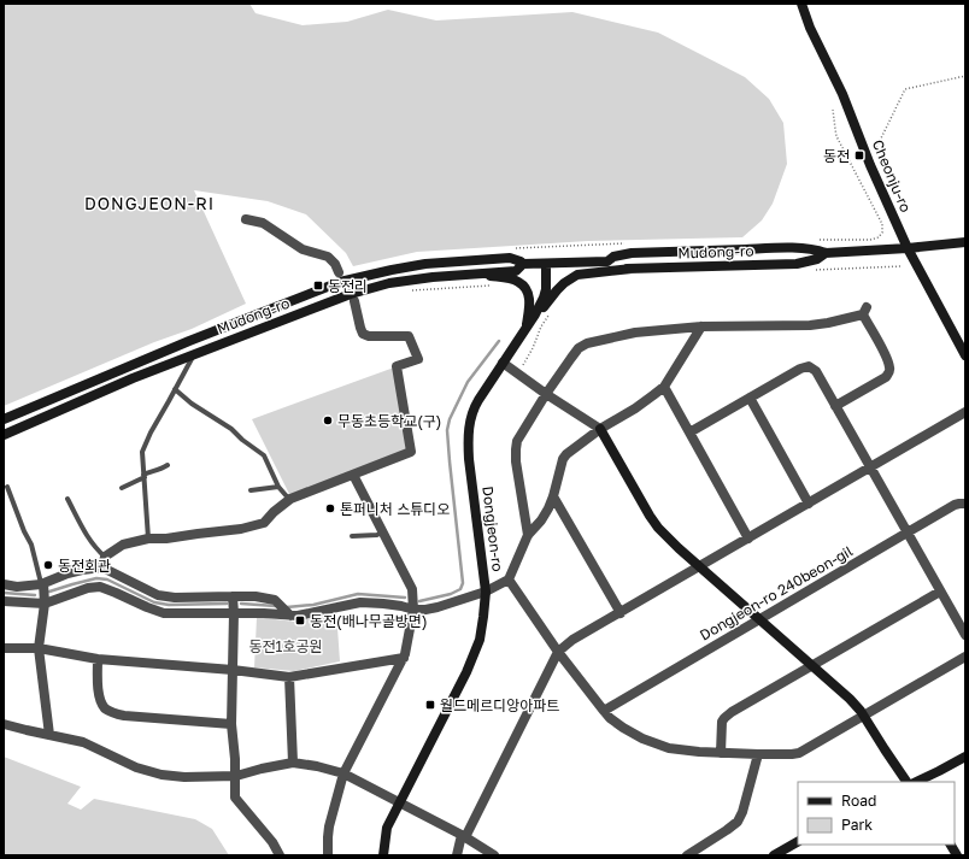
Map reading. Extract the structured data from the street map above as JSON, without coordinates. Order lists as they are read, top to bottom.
{
  "streets": {
    "main road": ["Cheonju-ro", "Mudong-ro", "Dongjeon-ro"],
    "street": ["Dongjeon-ro 240beon-gil"]
  },
  "crossings": [
    ["Cheonju-ro", "Mudong-ro"],
    ["Mudong-ro", "Dongjeon-ro"]
  ],
  "districts": ["DONGJEON-RI"],
  "parks": ["동전1호공원"],
  "places": {
    "transit": [
      "동전",
      "동전리",
      "동전(배나무골방면)",
      "월드메르디앙아파트"
    ],
    "other": ["무동초등학교(구)", "톤퍼니처 스튜디오", "동전회관"]
  },
  "legend": ["Road", "Park"]
}
